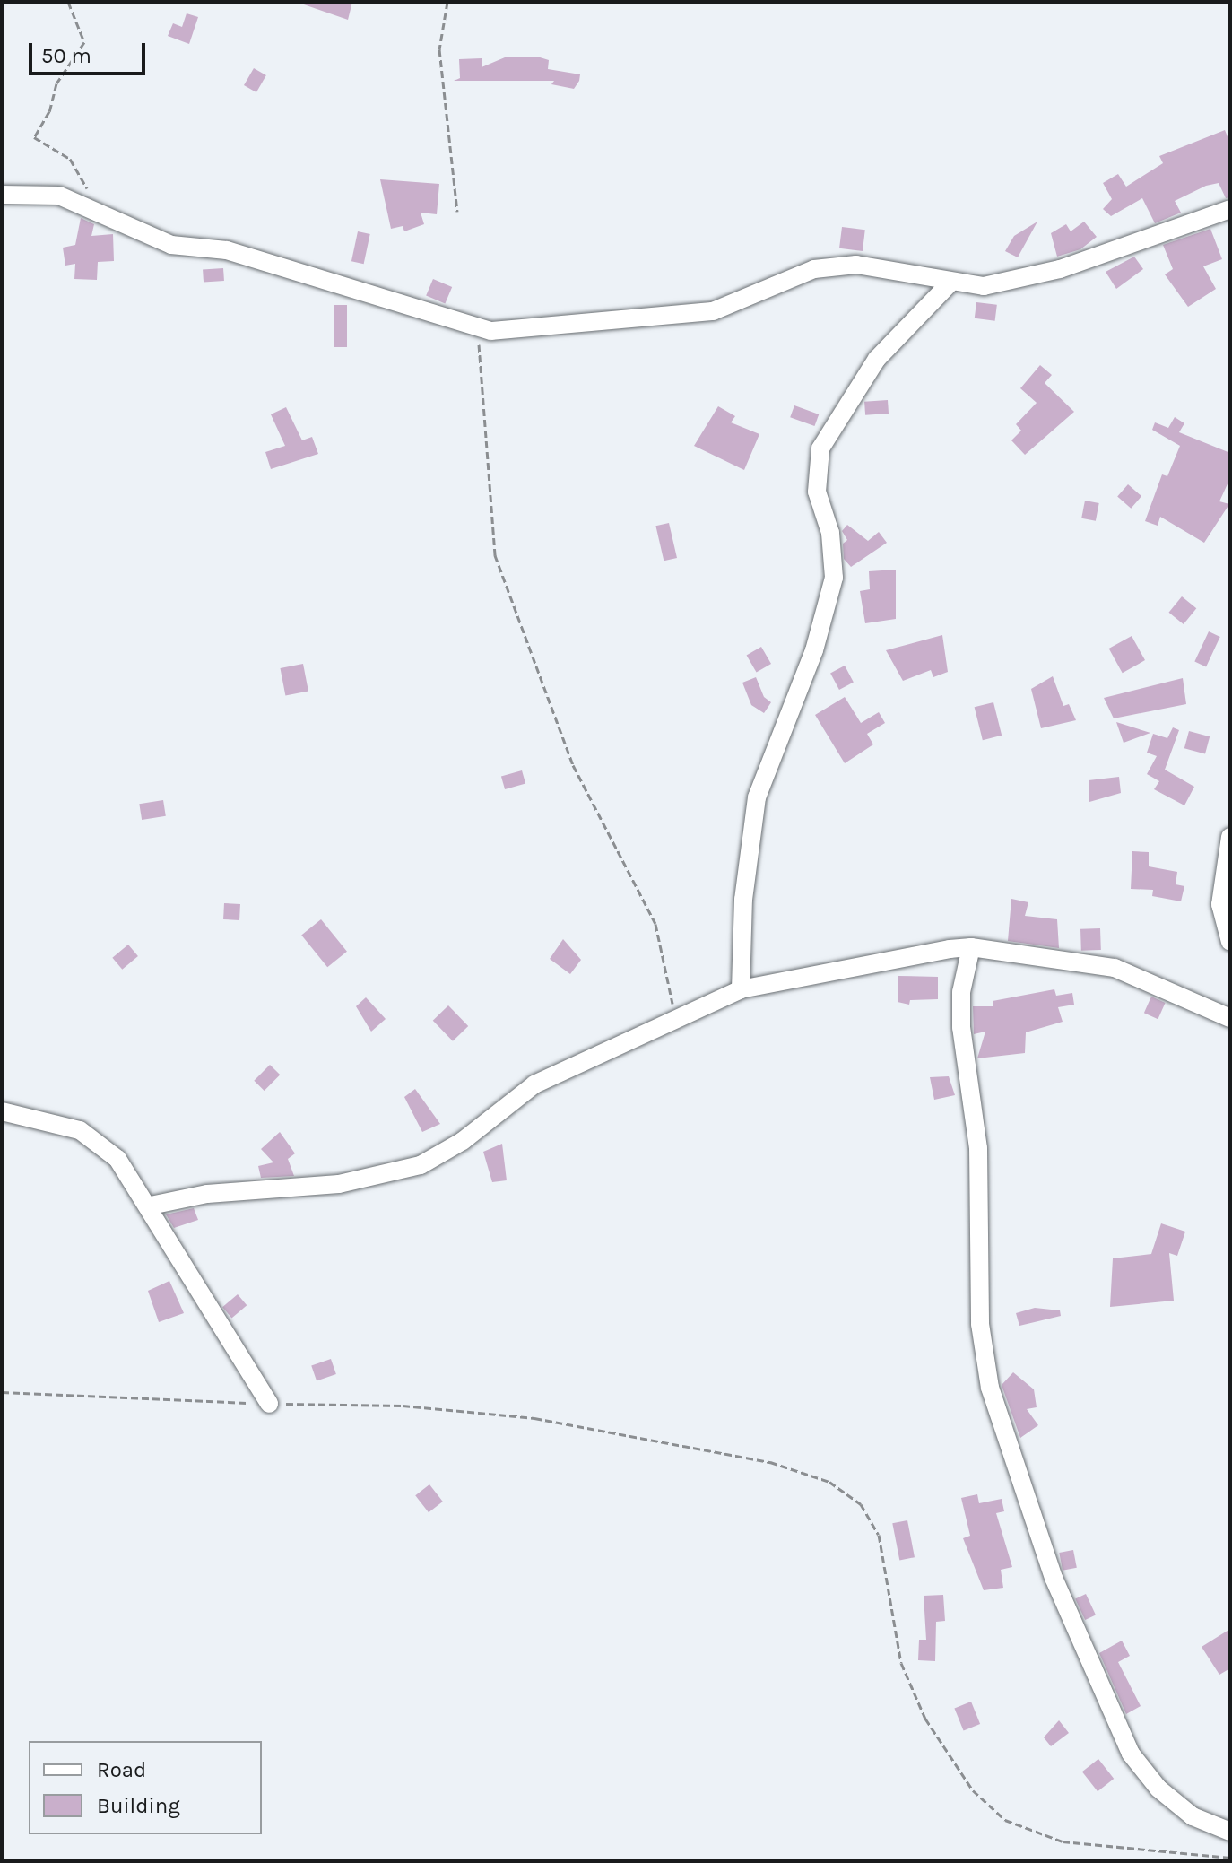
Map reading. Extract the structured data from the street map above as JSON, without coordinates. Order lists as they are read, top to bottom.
{
  "legend": ["Road", "Building"],
  "scale_bar": "50 m"
}
